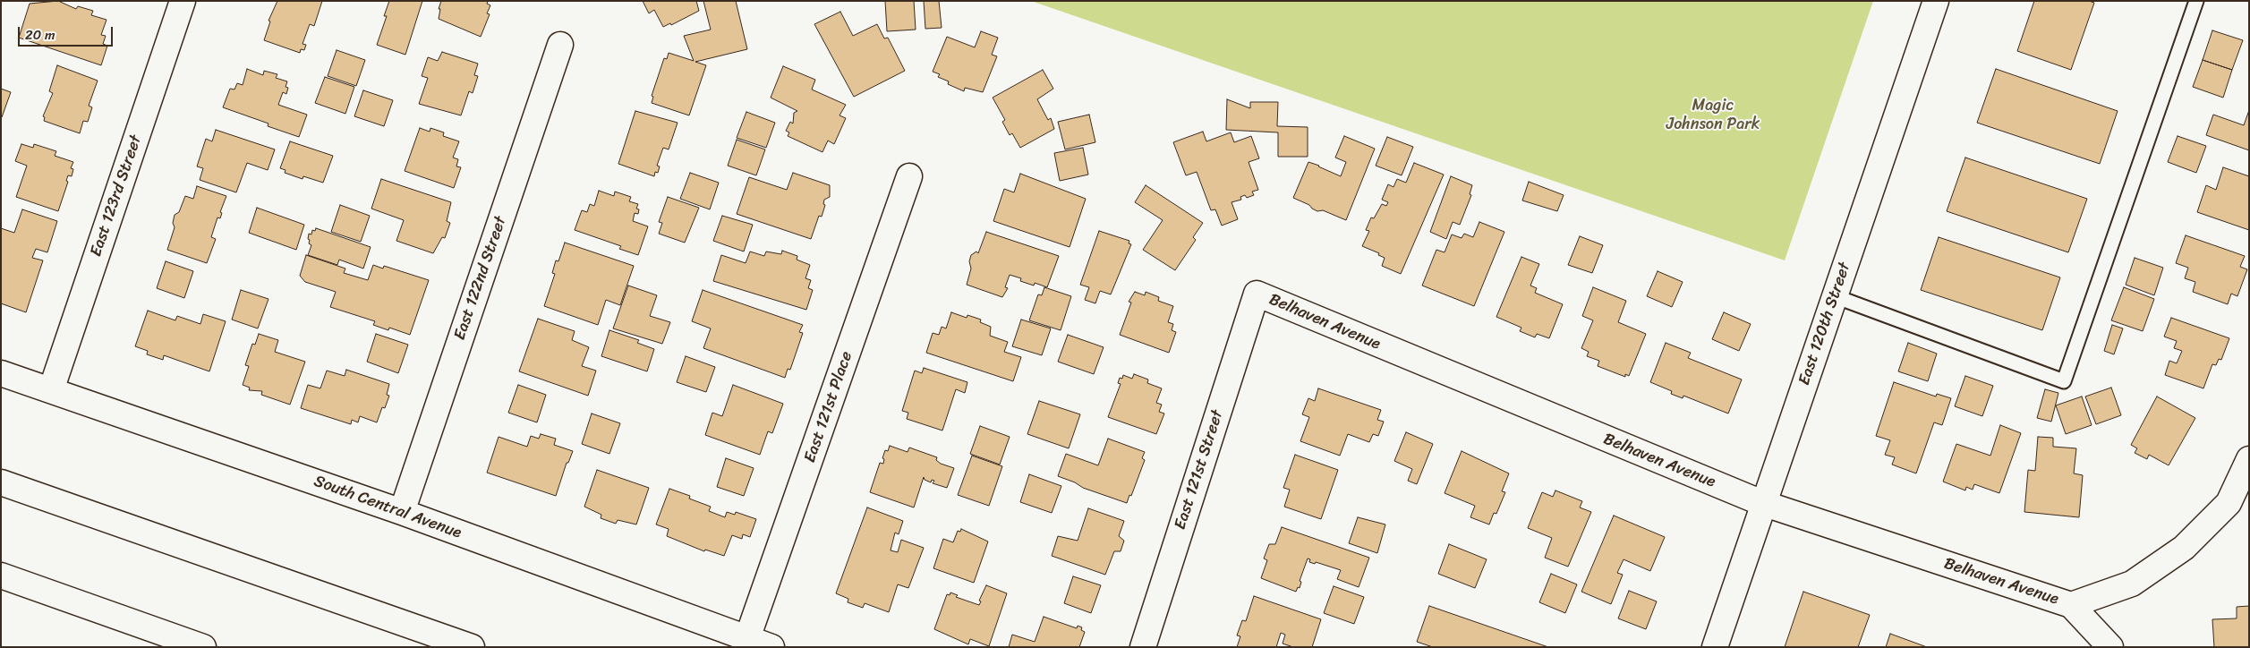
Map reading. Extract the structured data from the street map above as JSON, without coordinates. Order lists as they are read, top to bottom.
{
  "streets": {
    "street": [
      "East 123rd Street",
      "East 122nd Street",
      "Belhaven Avenue",
      "East 120th Street",
      "East 121st Place",
      "East 121st Street",
      "South Central Avenue"
    ]
  },
  "crossings": [
    ["East 123rd Street", "South Central Avenue"],
    ["East 122nd Street", "South Central Avenue"],
    ["Belhaven Avenue", "East 120th Street"],
    ["Belhaven Avenue", "East 121st Street"],
    ["East 121st Place", "South Central Avenue"]
  ],
  "parks": ["Magic Johnson Park"],
  "scale_bar": "20 m"
}
